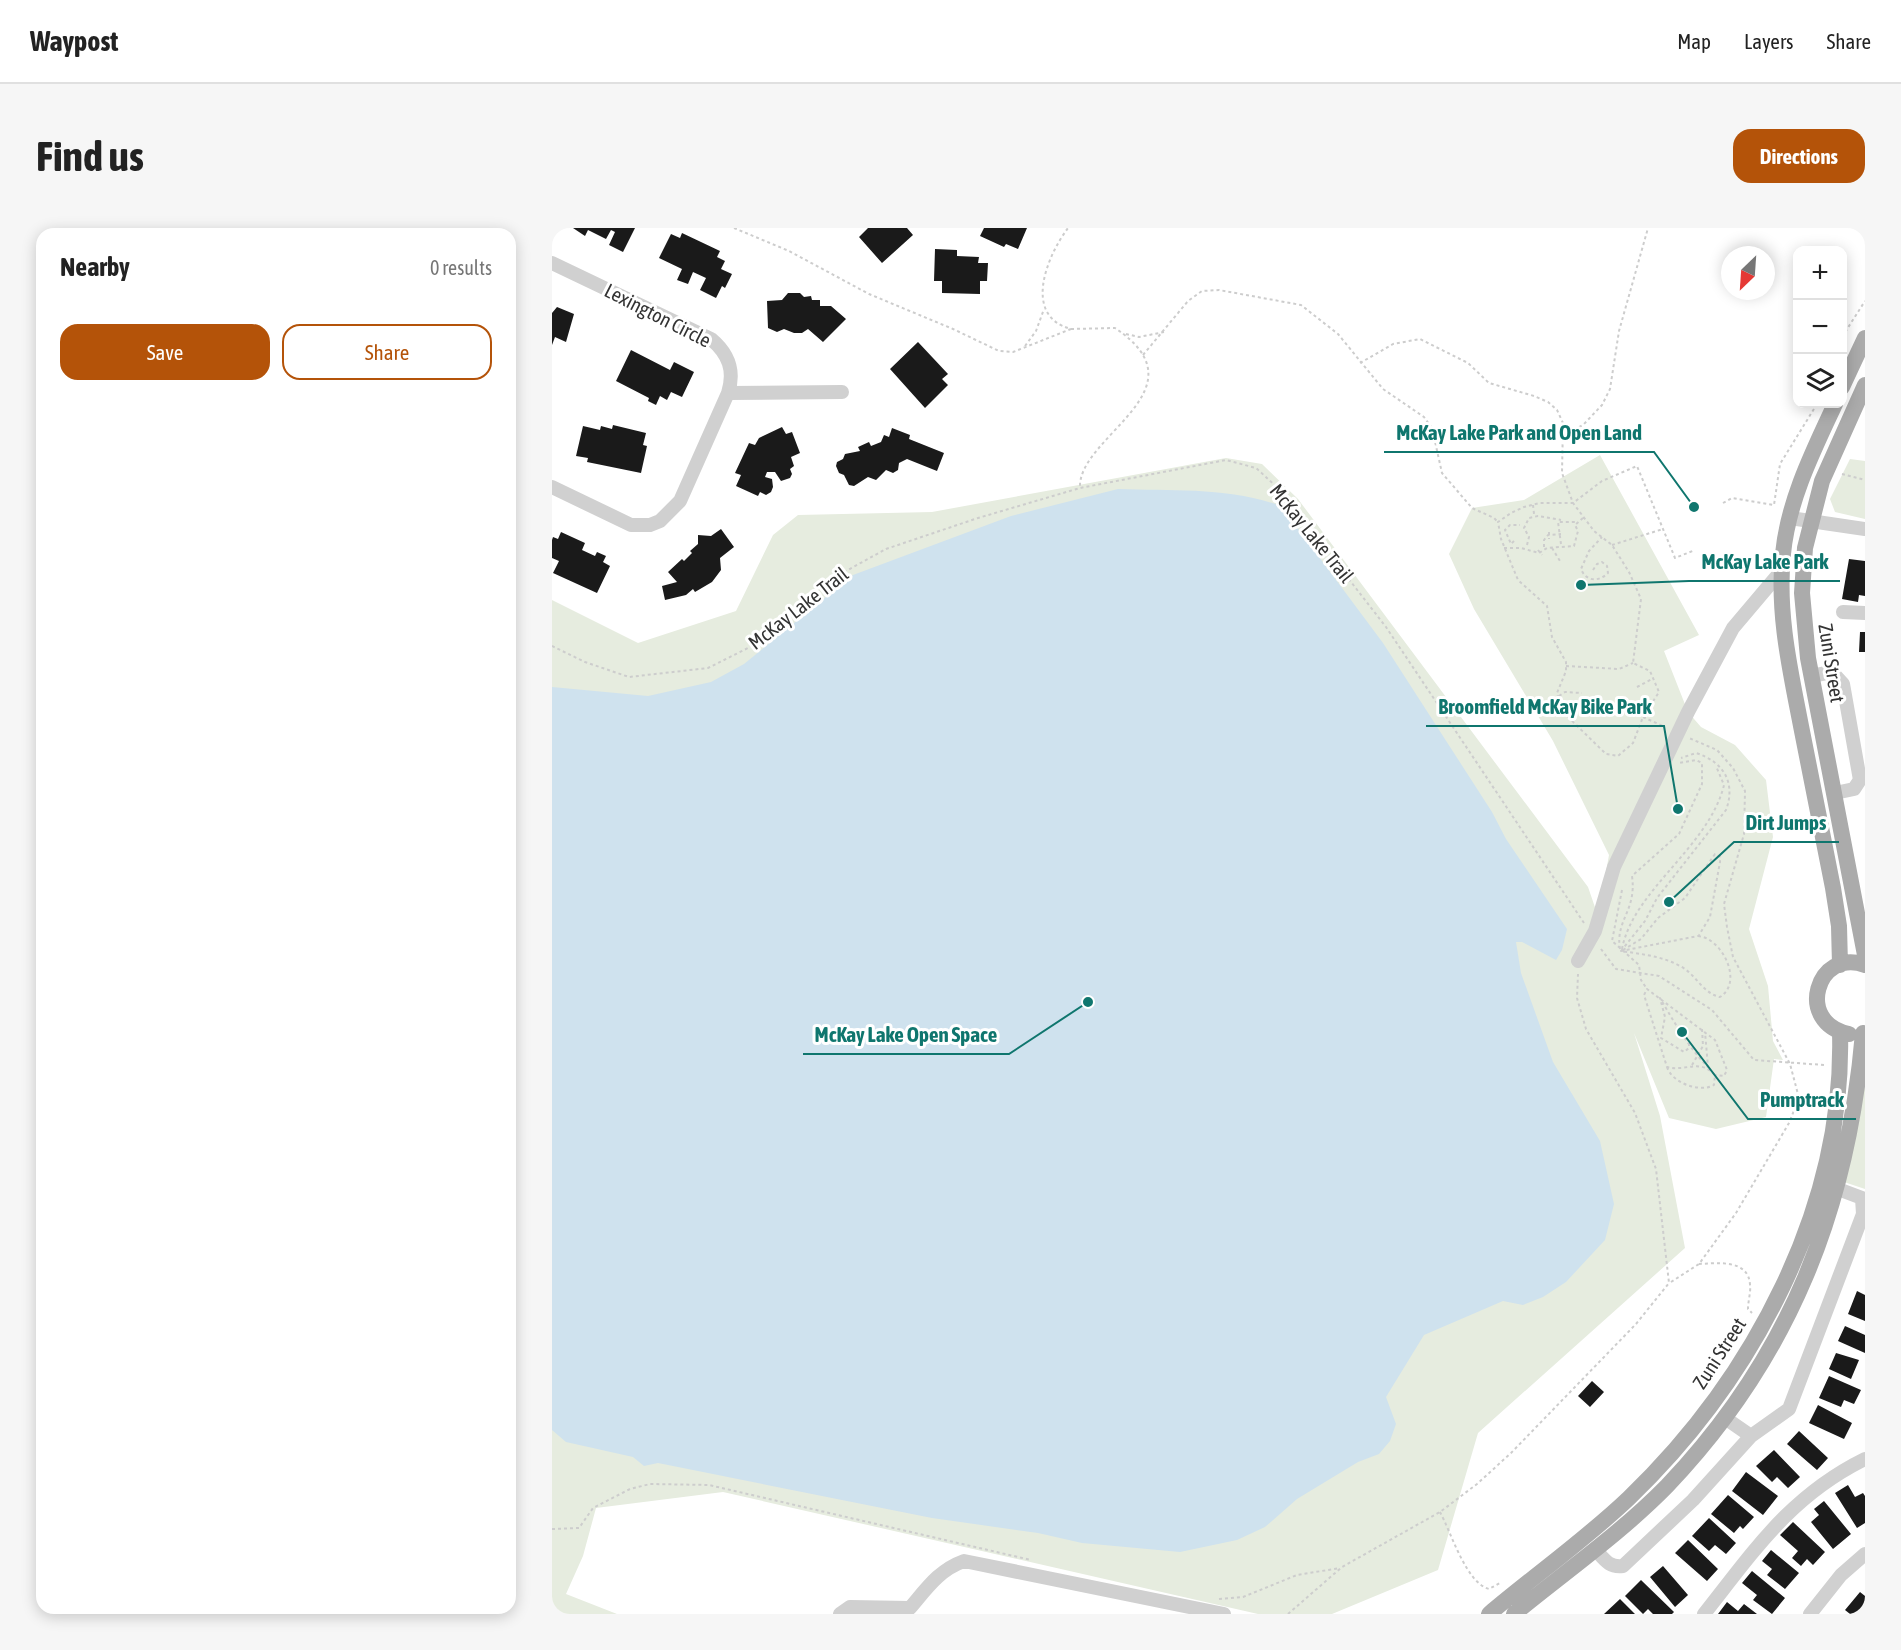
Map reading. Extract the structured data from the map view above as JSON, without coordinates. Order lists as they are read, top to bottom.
{
  "streets": {
    "main road": ["Zuni Street"],
    "street": ["Lexington Circle"],
    "path": ["McKay Lake Trail"]
  },
  "places": [
    "McKay Lake Park and Open Land",
    "McKay Lake Park",
    "Broomfield McKay Bike Park",
    "Dirt Jumps",
    "McKay Lake Open Space",
    "Pumptrack"
  ],
  "north": "bottom left",
  "page": {
    "header": "Waypost",
    "nav": ["Map", "Layers", "Share"],
    "buttons": [
      "Directions",
      ["Save", "Share"]
    ],
    "title": "Find us",
    "heading": ["Nearby", "0 results"],
    "map_buttons": ["+", "−"]
  }
}
